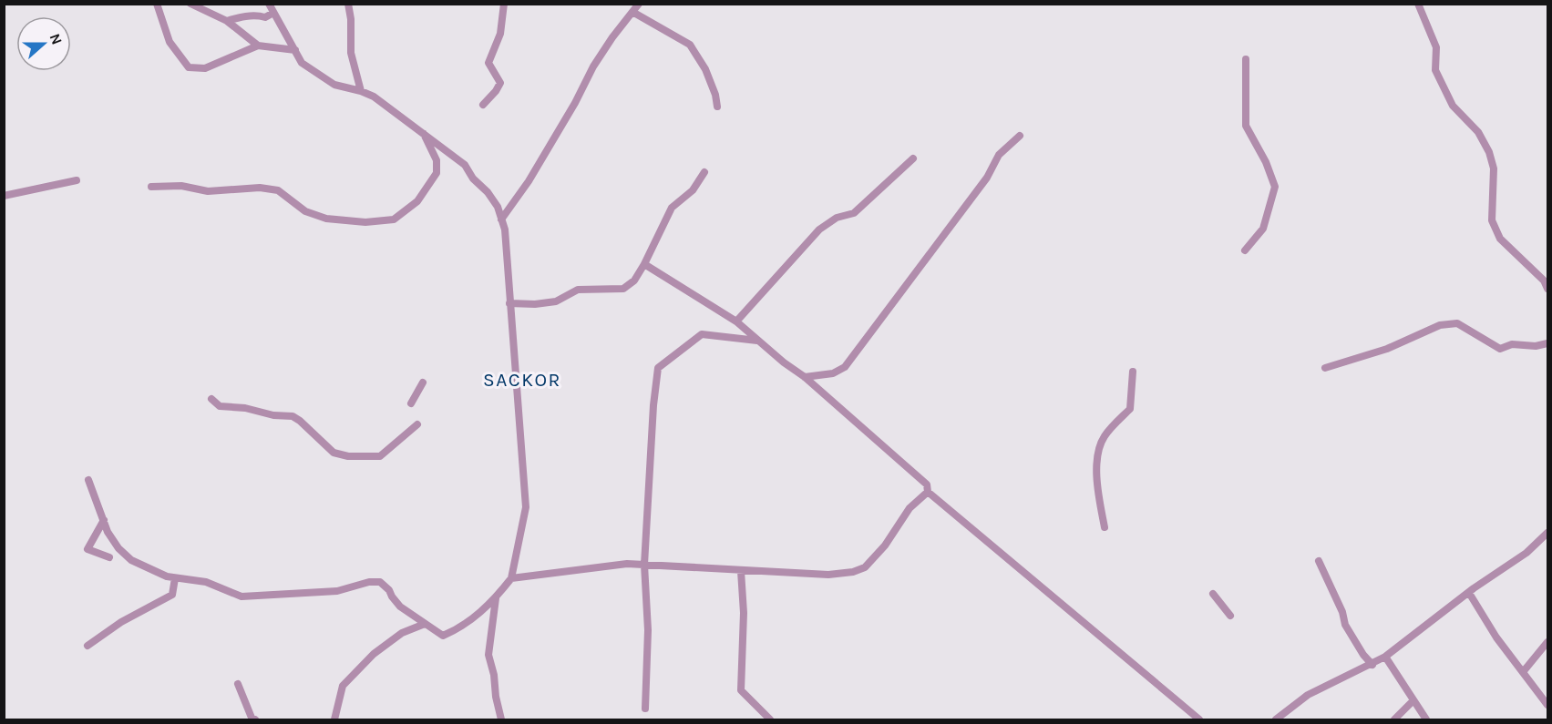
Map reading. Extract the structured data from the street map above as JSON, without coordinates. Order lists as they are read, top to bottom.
{
  "districts": ["SACKOR"],
  "north": "right"
}
